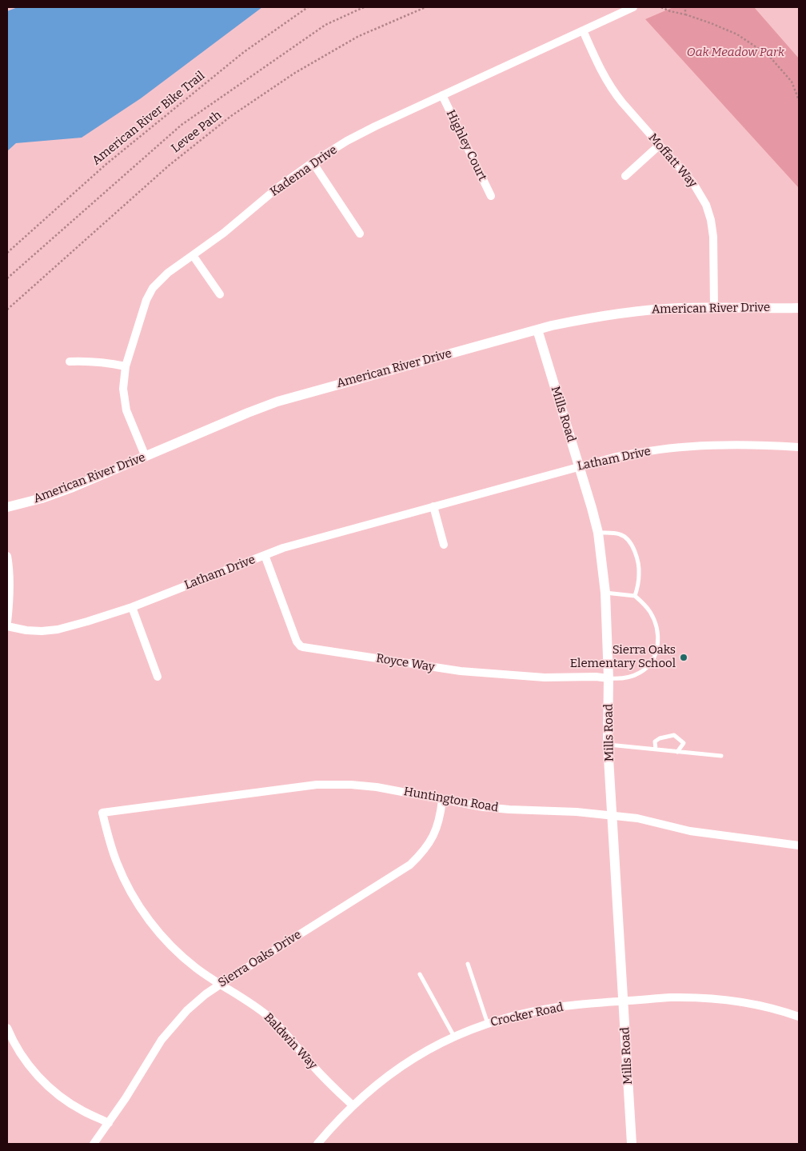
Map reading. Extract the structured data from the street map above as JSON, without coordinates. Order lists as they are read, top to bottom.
{
  "streets": {
    "street": [
      "Highley Court",
      "Moffatt Way",
      "Kadema Drive",
      "American River Drive",
      "Mills Road",
      "Latham Drive",
      "Royce Way",
      "Huntington Road",
      "Sierra Oaks Drive",
      "Crocker Road",
      "Baldwin Way"
    ],
    "path": ["American River Bike Trail", "Levee Path"]
  },
  "crossings": [
    ["Highley Court", "Kadema Drive"],
    ["Moffatt Way", "Kadema Drive"],
    ["Moffatt Way", "American River Drive"],
    ["Kadema Drive", "American River Drive"],
    ["American River Drive", "Mills Road"],
    ["Mills Road", "Latham Drive"],
    ["Mills Road", "Royce Way"],
    ["Mills Road", "Huntington Road"],
    ["Mills Road", "Crocker Road"],
    ["Latham Drive", "Royce Way"],
    ["Huntington Road", "Sierra Oaks Drive"],
    ["Huntington Road", "Baldwin Way"],
    ["Sierra Oaks Drive", "Baldwin Way"],
    ["Crocker Road", "Baldwin Way"]
  ],
  "parks": ["Oak Meadow Park"],
  "places": ["Sierra Oaks Elementary School"]
}
